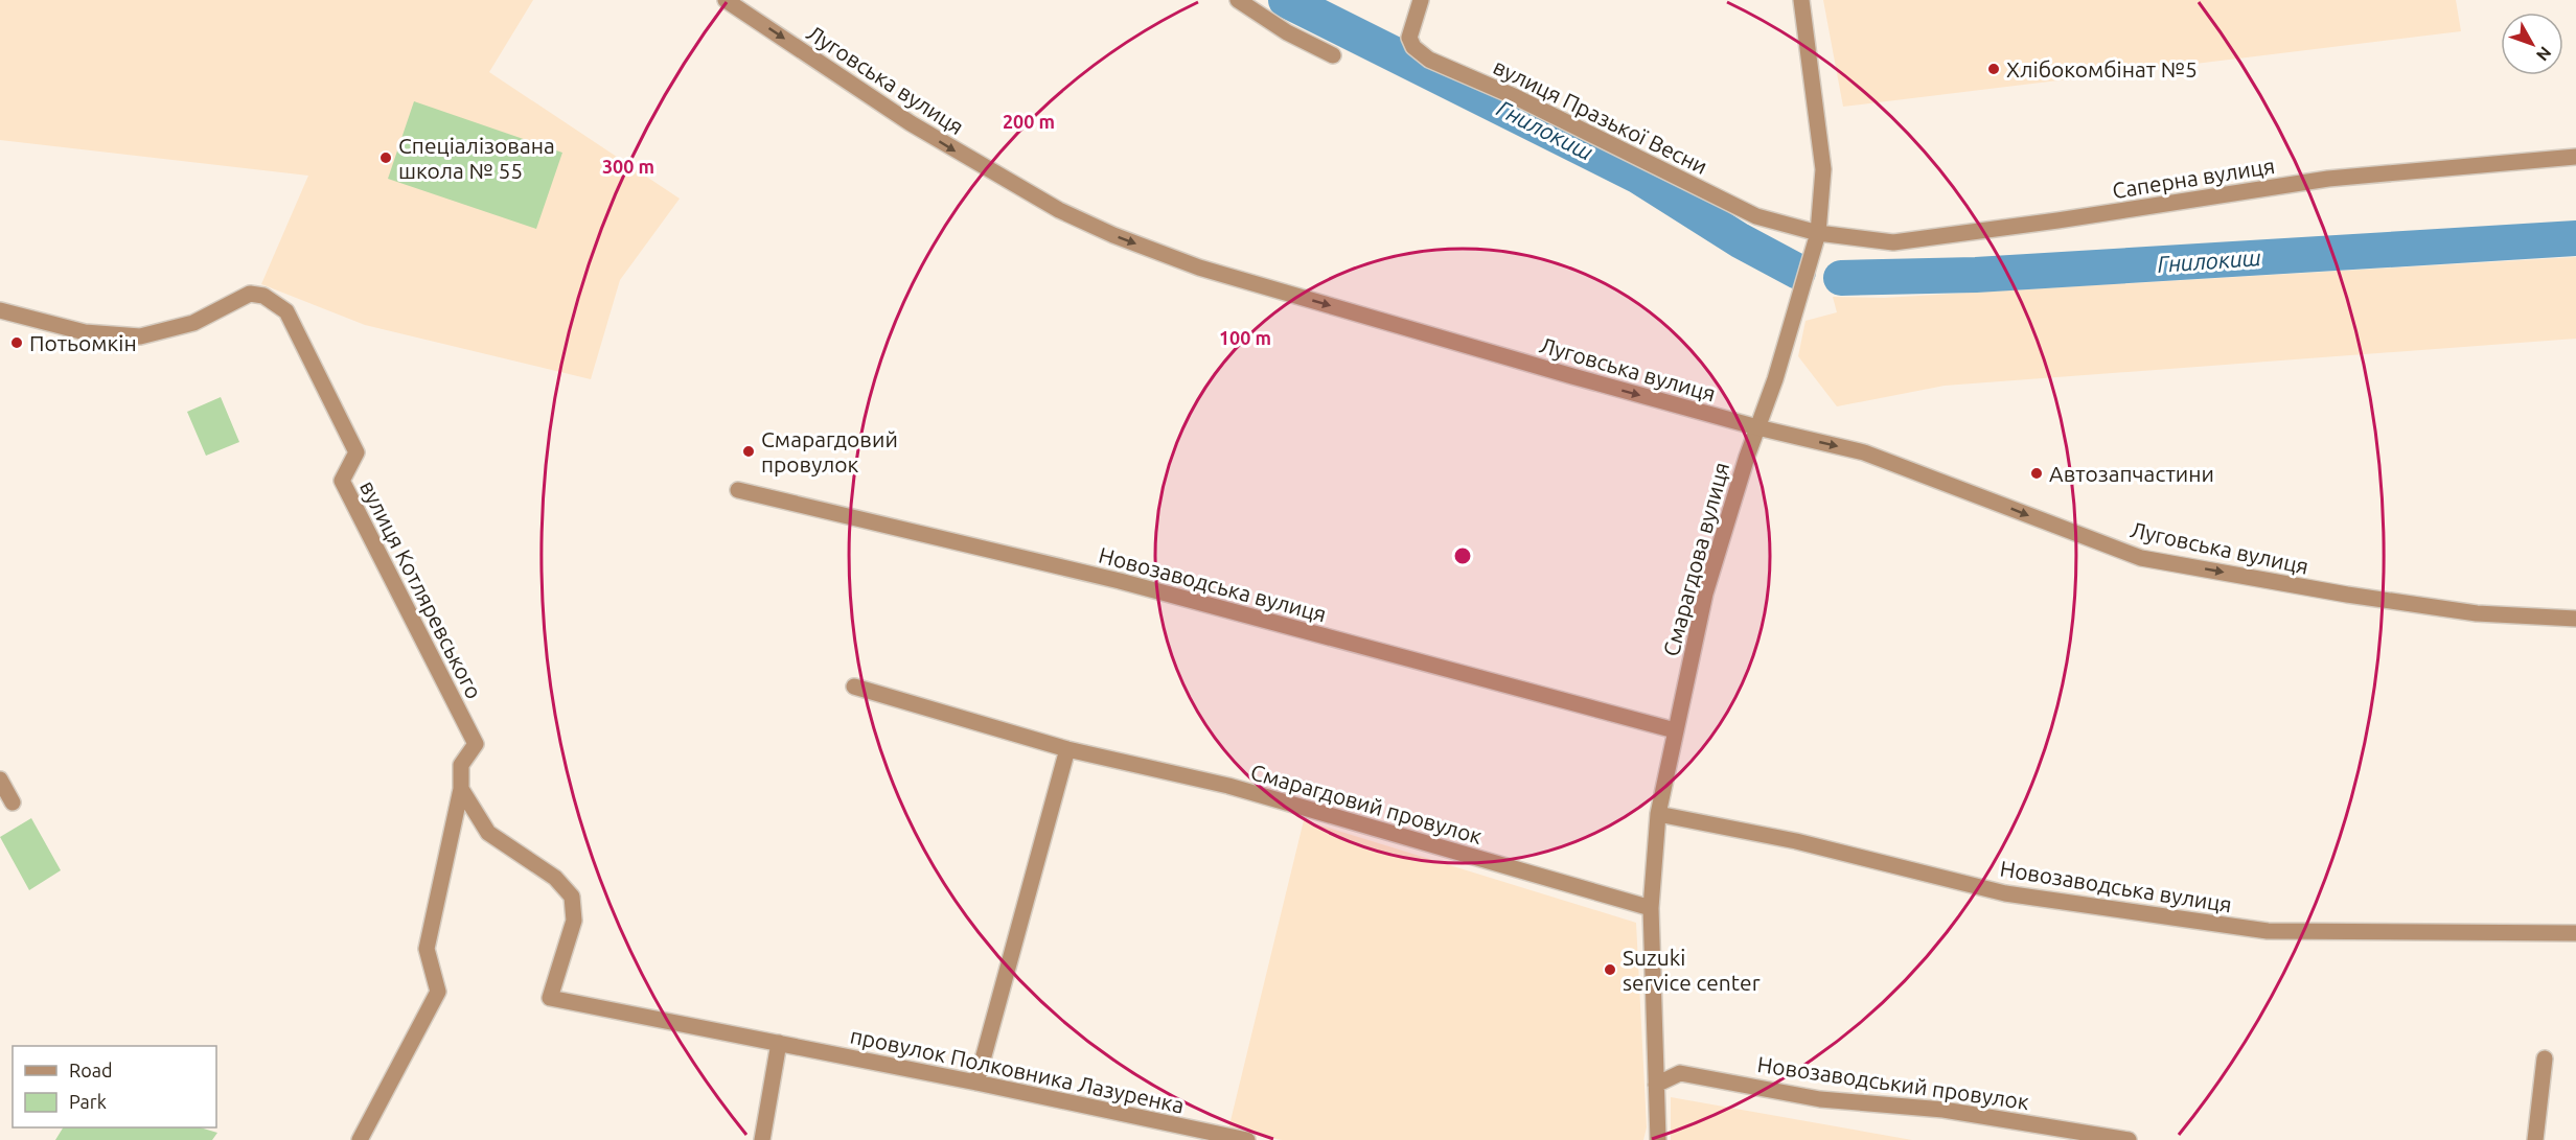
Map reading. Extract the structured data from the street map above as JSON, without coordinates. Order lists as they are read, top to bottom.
{
  "streets": {
    "street": [
      "Луговська вулиця",
      "вулиця Празької Весни",
      "Саперна вулиця",
      "Смарагдова вулиця",
      "Новозаводська вулиця",
      "вулиця Котляревського",
      "Смарагдовий провулок",
      "провулок Полковника Лазуренка",
      "Новозаводський провулок"
    ]
  },
  "crossings": [
    ["Луговська вулиця", "Смарагдова вулиця"],
    ["вулиця Празької Весни", "Саперна вулиця"],
    ["вулиця Празької Весни", "Смарагдова вулиця"],
    ["Саперна вулиця", "Смарагдова вулиця"],
    ["Смарагдова вулиця", "Новозаводська вулиця"],
    ["Смарагдова вулиця", "Смарагдовий провулок"],
    ["Смарагдова вулиця", "Новозаводський провулок"],
    ["вулиця Котляревського", "провулок Полковника Лазуренка"]
  ],
  "one_way": ["Луговська вулиця"],
  "water": ["Гнилокиш"],
  "places": [
    "Хлібокомбінат №5",
    "Спеціалізована школа № 55",
    "Потьомкін",
    "Смарагдовий провулок",
    "Автозапчастини",
    "Suzuki service center"
  ],
  "legend": ["Road", "Park"],
  "north": "bottom right",
  "rings": ["200 m", "300 m", "100 m"]
}
